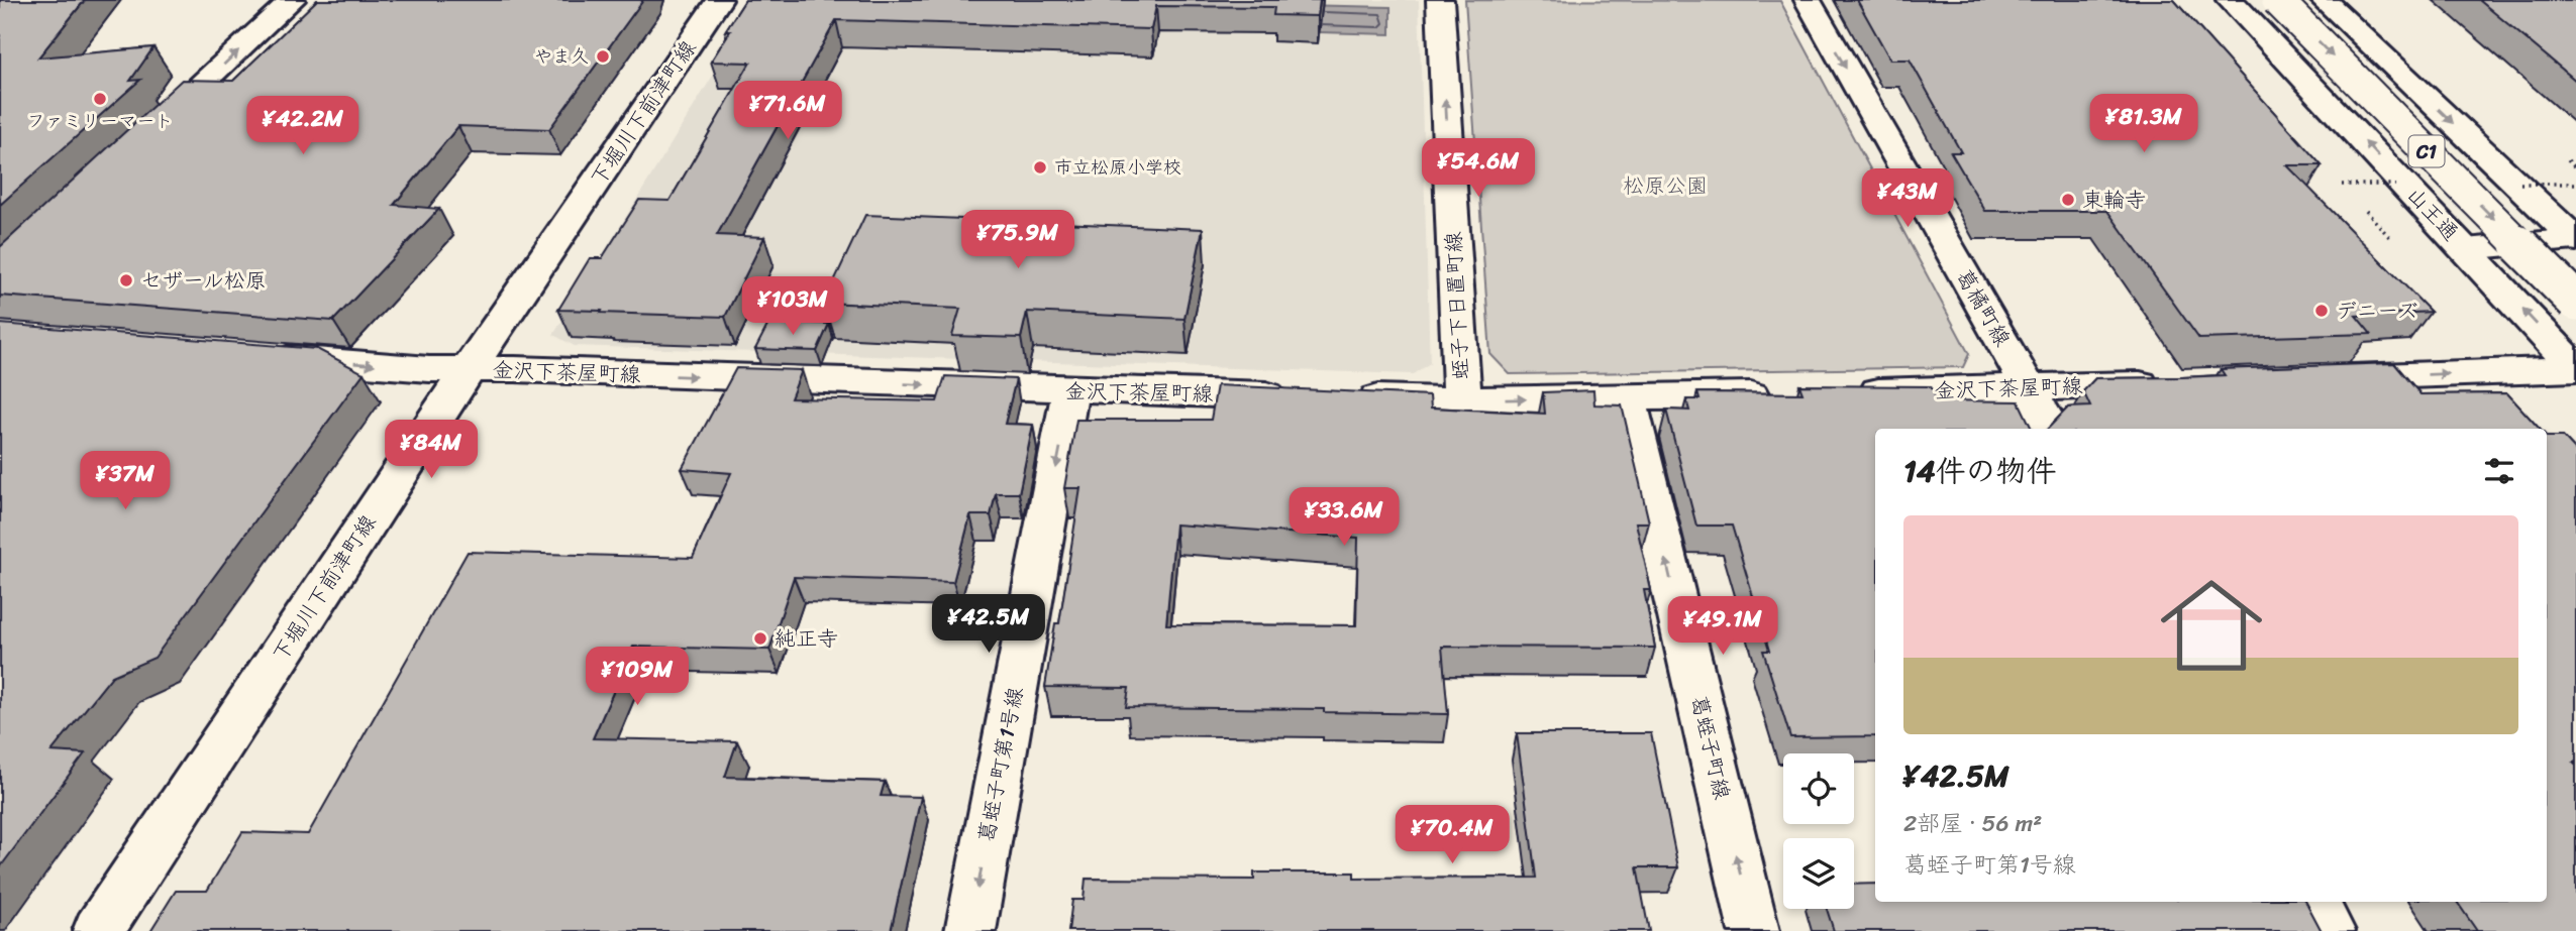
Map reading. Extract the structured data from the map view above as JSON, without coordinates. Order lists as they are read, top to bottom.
{
  "streets": {
    "main road": [
      "下堀川下前津町線",
      "C1",
      "山王通",
      "蛭子下日置町線",
      "葛橘町線",
      "金沢下茶屋町線",
      "葛蛭子町線",
      "葛蛭子町第1号線"
    ]
  },
  "crossings": [
    ["下堀川下前津町線", "金沢下茶屋町線"],
    ["葛橘町線", "金沢下茶屋町線"],
    ["金沢下茶屋町線", "葛蛭子町第1号線"]
  ],
  "one_way": [
    "蛭子下日置町線",
    "葛橘町線",
    "金沢下茶屋町線",
    "葛蛭子町線",
    "葛蛭子町第1号線"
  ],
  "parks": ["松原公園"],
  "places": [
    "やま久",
    "ファミリーマート",
    "市立松原小学校",
    "東輪寺",
    "セザール松原",
    "デニーズ",
    "純正寺"
  ],
  "page": {
    "price": [
      "¥71.6M",
      "¥81.3M",
      "¥42.2M",
      "¥54.6M",
      "¥43M",
      "¥75.9M",
      "¥103M",
      "¥84M",
      "¥37M",
      "¥33.6M",
      "¥42.5M",
      "¥49.1M",
      "¥109M",
      "¥70.4M"
    ],
    "heading": "14件の物件",
    "list": [
      {
        "name": "¥42.5M",
        "note": "2部屋 · 56 m² · 葛蛭子町第1号線"
      }
    ]
  }
}
